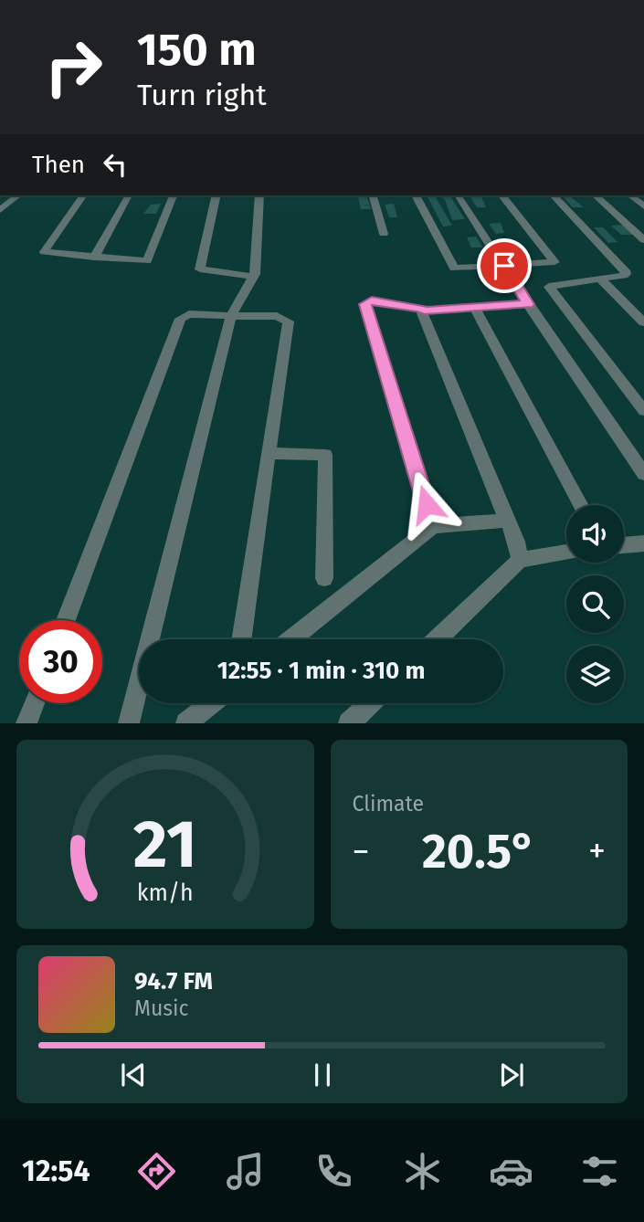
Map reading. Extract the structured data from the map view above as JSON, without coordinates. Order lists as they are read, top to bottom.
{
  "page": {
    "turn": ["150 m", "Turn right"],
    "then": "Then",
    "limit": "30",
    "trip": "12:55 · 1 min · 310 m",
    "tile": "Climate",
    "heat": ["−", "20.5°", "+"],
    "song": ["94.7 FM", "Music"],
    "tabs": "12:54",
    "gauge": ["21", "km/h"]
  }
}
